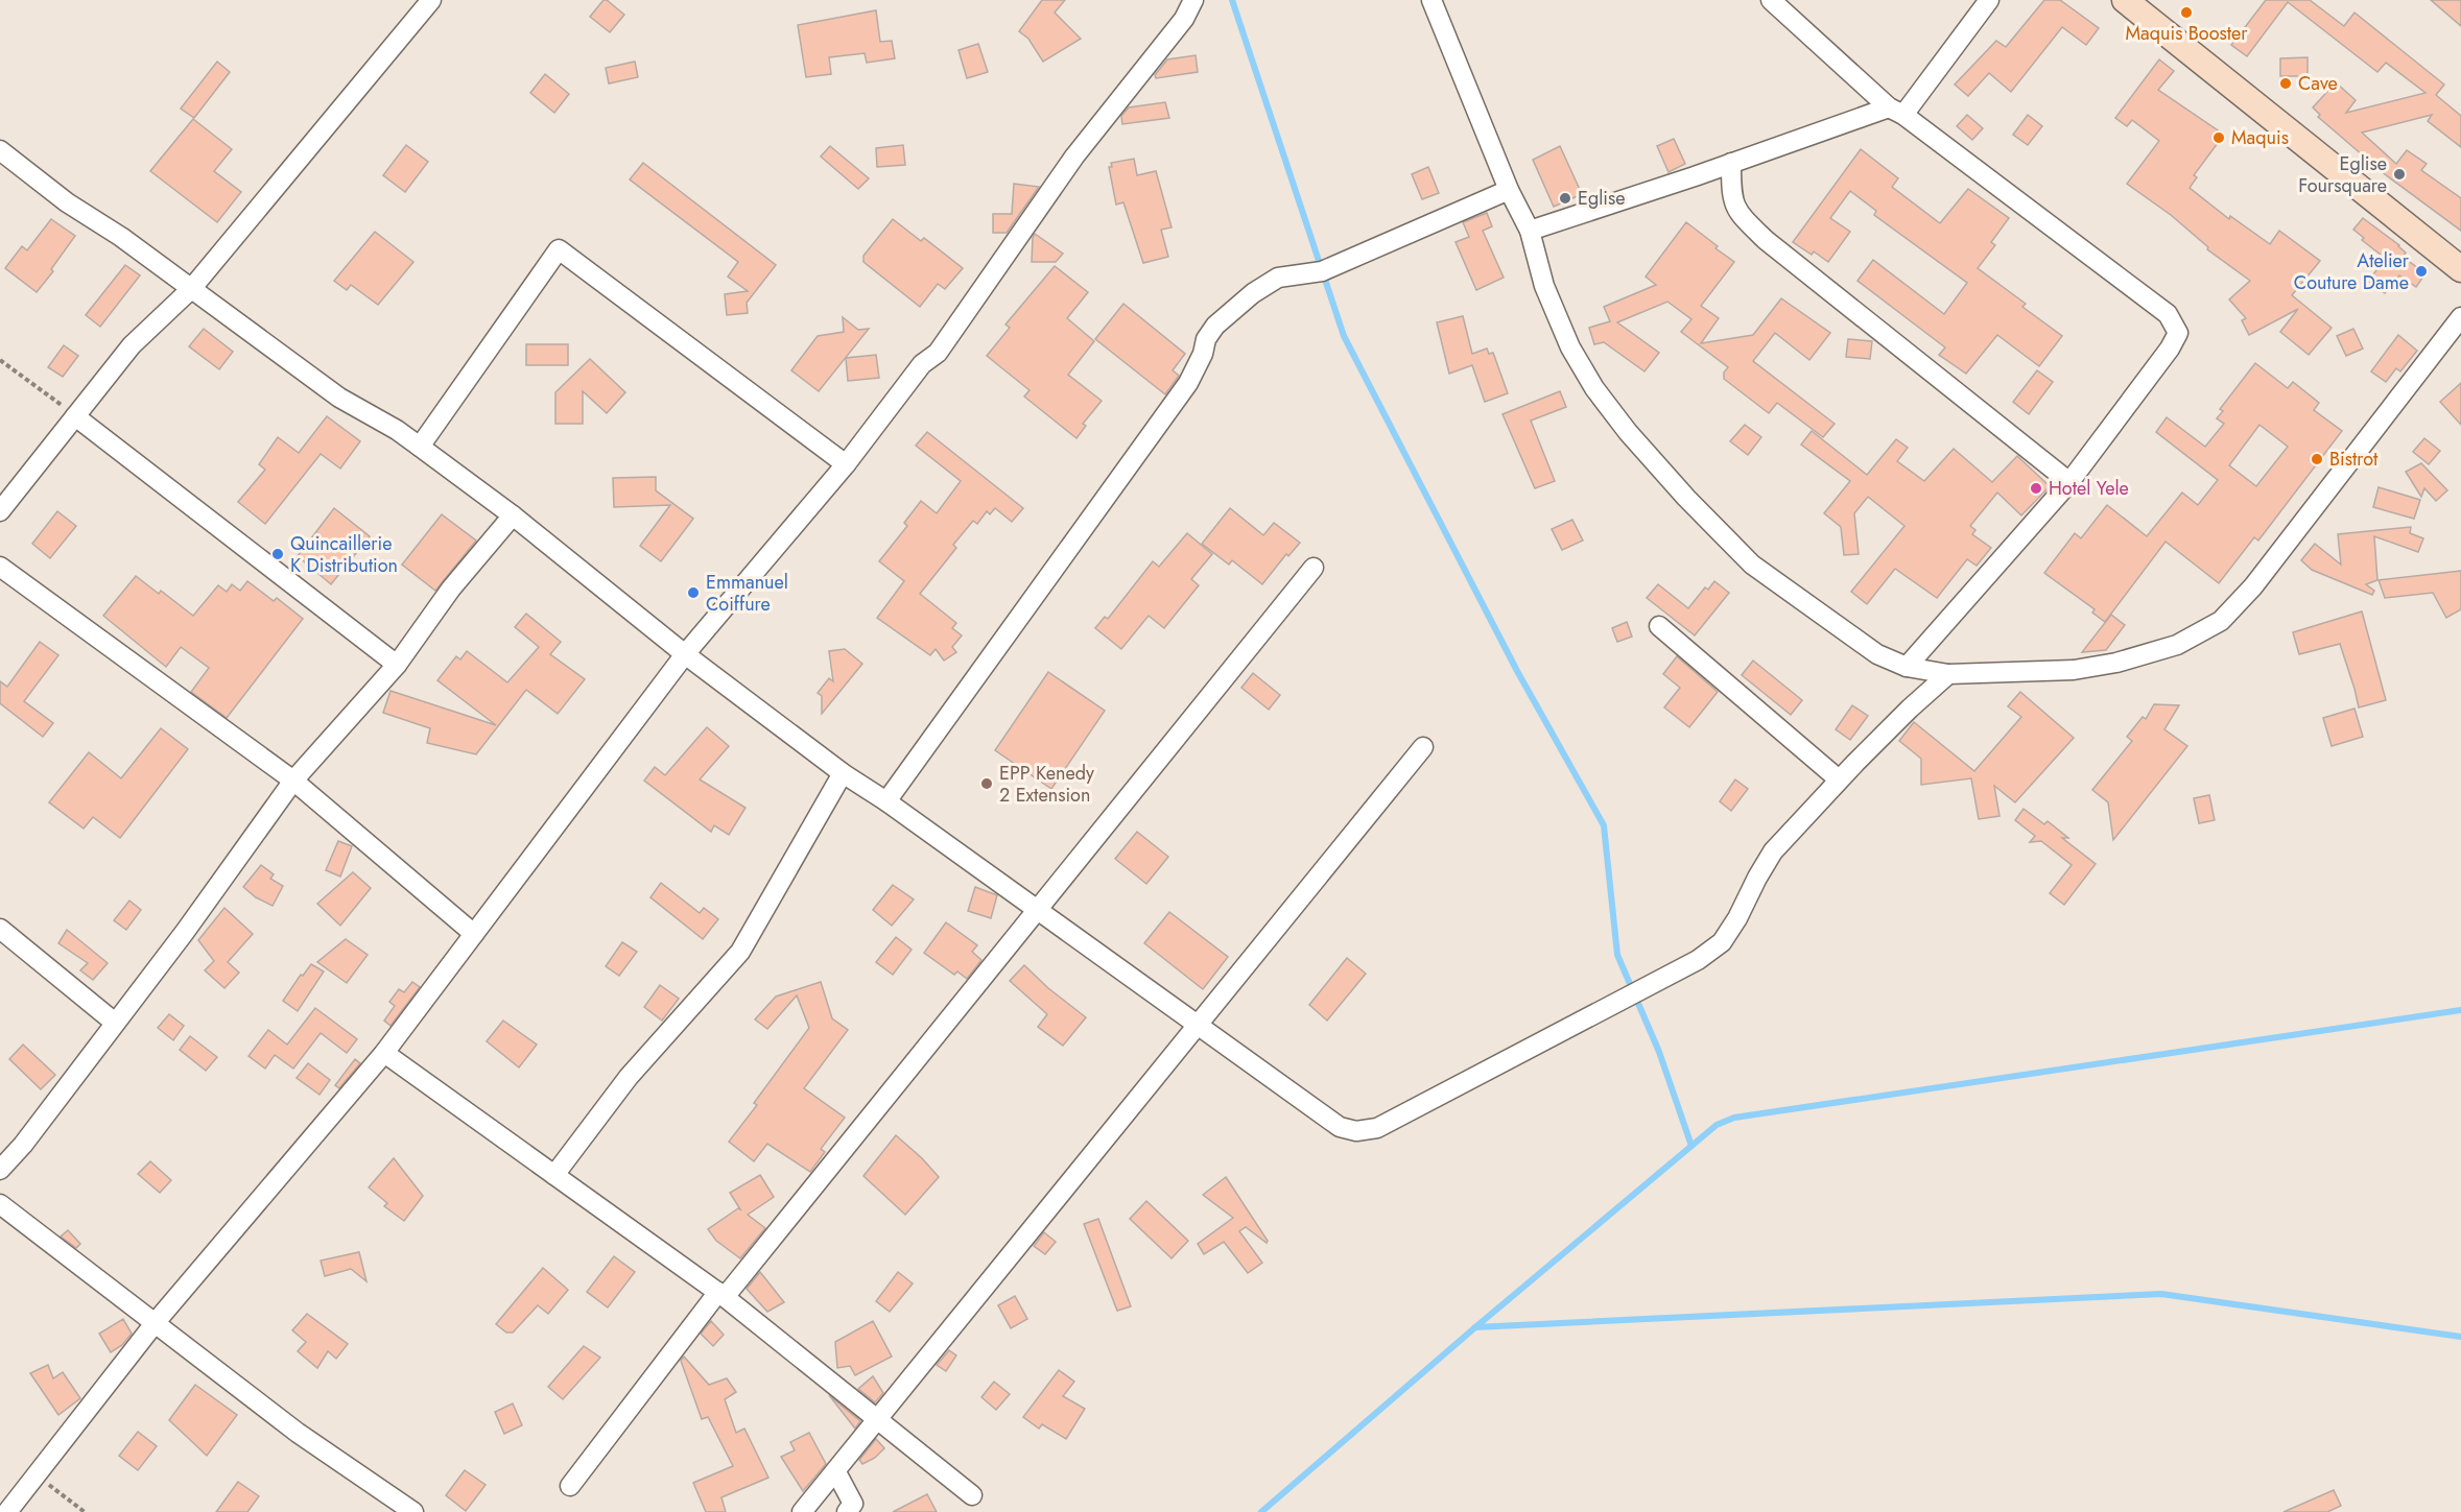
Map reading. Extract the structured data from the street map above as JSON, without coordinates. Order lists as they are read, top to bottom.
{
  "places": [
    "Maquis Booster",
    "Cave",
    "Maquis",
    "Eglise Foursquare",
    "Eglise",
    "Atelier Couture Dame",
    "Bistrot",
    "Hotel Yele",
    "Quincaillerie K Distribution",
    "Emmanuel Coiffure",
    "EPP Kenedy 2 Extension"
  ]
}
